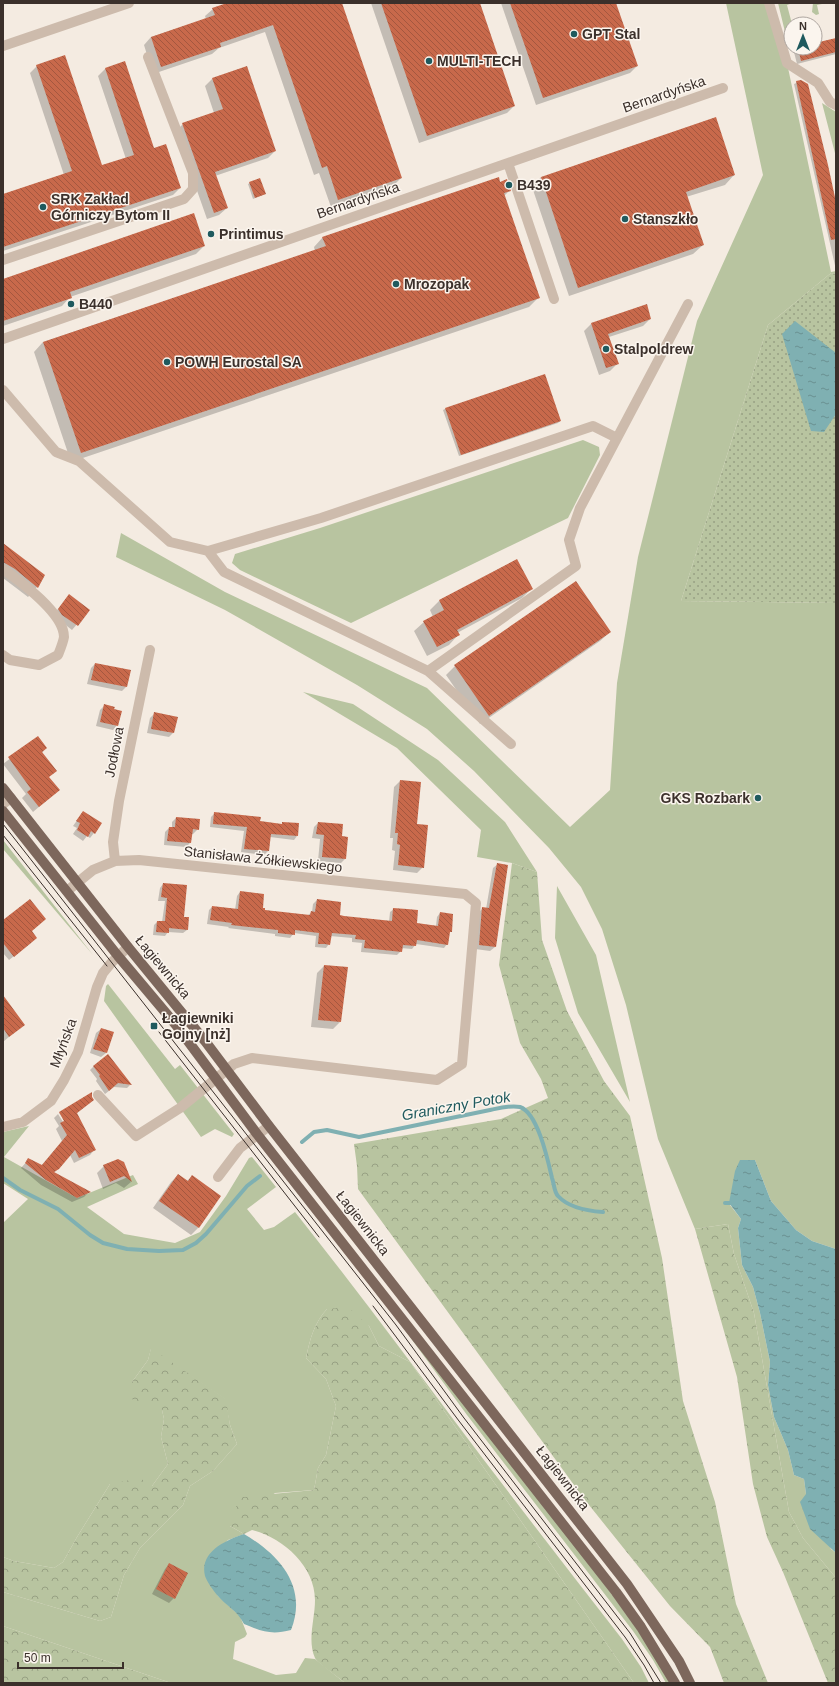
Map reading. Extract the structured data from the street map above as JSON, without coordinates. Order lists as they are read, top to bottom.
{
  "streets": {
    "main road": ["Łagiewnicka"],
    "street": [
      "Bernardyńska",
      "Jodłowa",
      "Stanisława Żółkiewskiego",
      "Młyńska"
    ]
  },
  "crossings": [
    ["Jodłowa", "Stanisława Żółkiewskiego"],
    ["Stanisława Żółkiewskiego", "Łagiewnicka"],
    ["Łagiewnicka", "Młyńska"]
  ],
  "water": ["Graniczny Potok"],
  "places": {
    "other": [
      "GPT Stal",
      "MULTI-TECH",
      "B439",
      "SRK Zakład Górniczy Bytom II",
      "Stanszkło",
      "Printimus",
      "Mrozopak",
      "B440",
      "Stalpoldrew",
      "POWH Eurostal SA",
      "GKS Rozbark"
    ],
    "transit": ["Łagiewniki Gojny [nż]"]
  },
  "scale_bar": "50 m",
  "north": "top"
}
